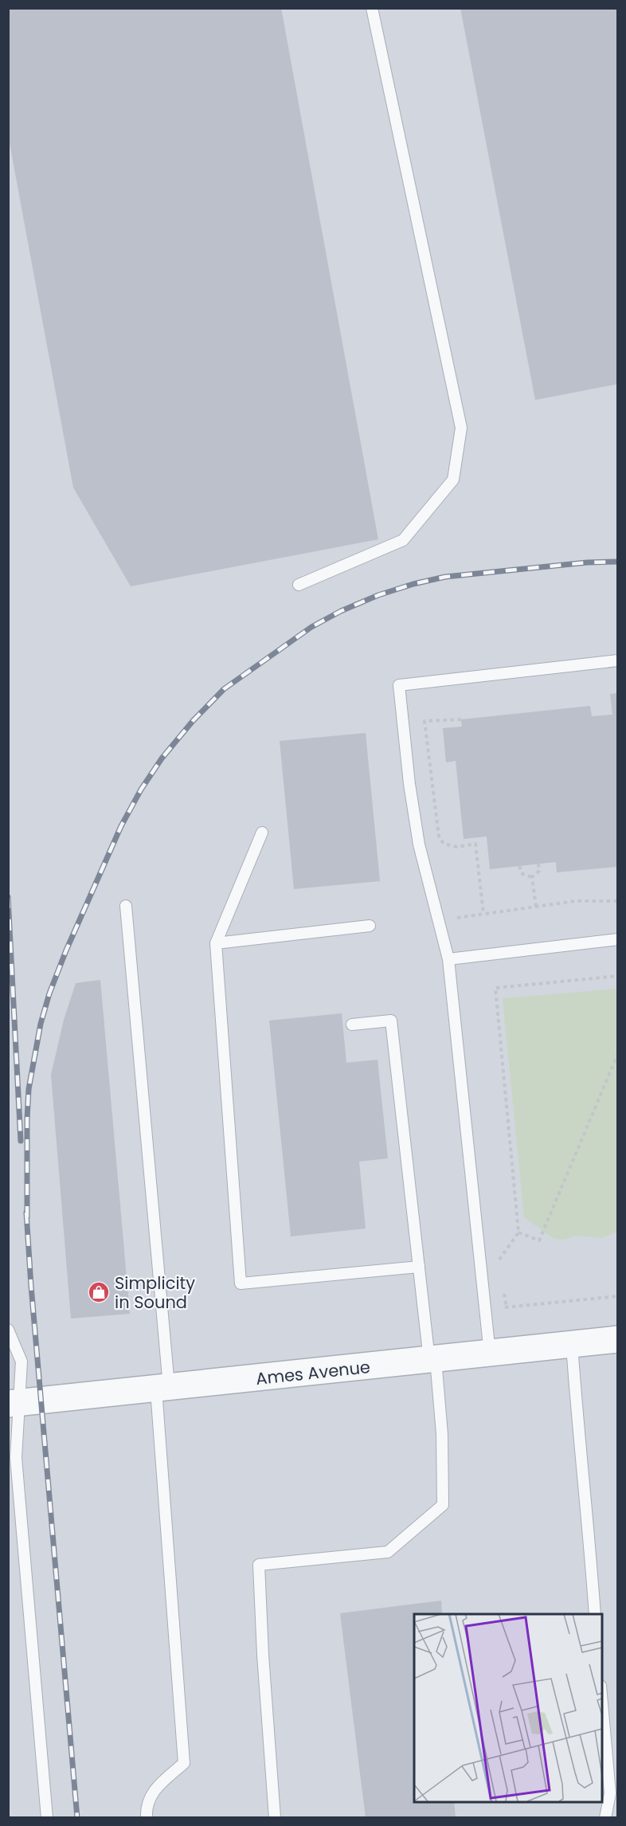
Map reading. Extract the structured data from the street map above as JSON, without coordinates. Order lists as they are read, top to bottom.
{
  "streets": {
    "street": ["Ames Avenue"]
  },
  "places": {
    "shop": ["Simplicity in Sound"]
  }
}
